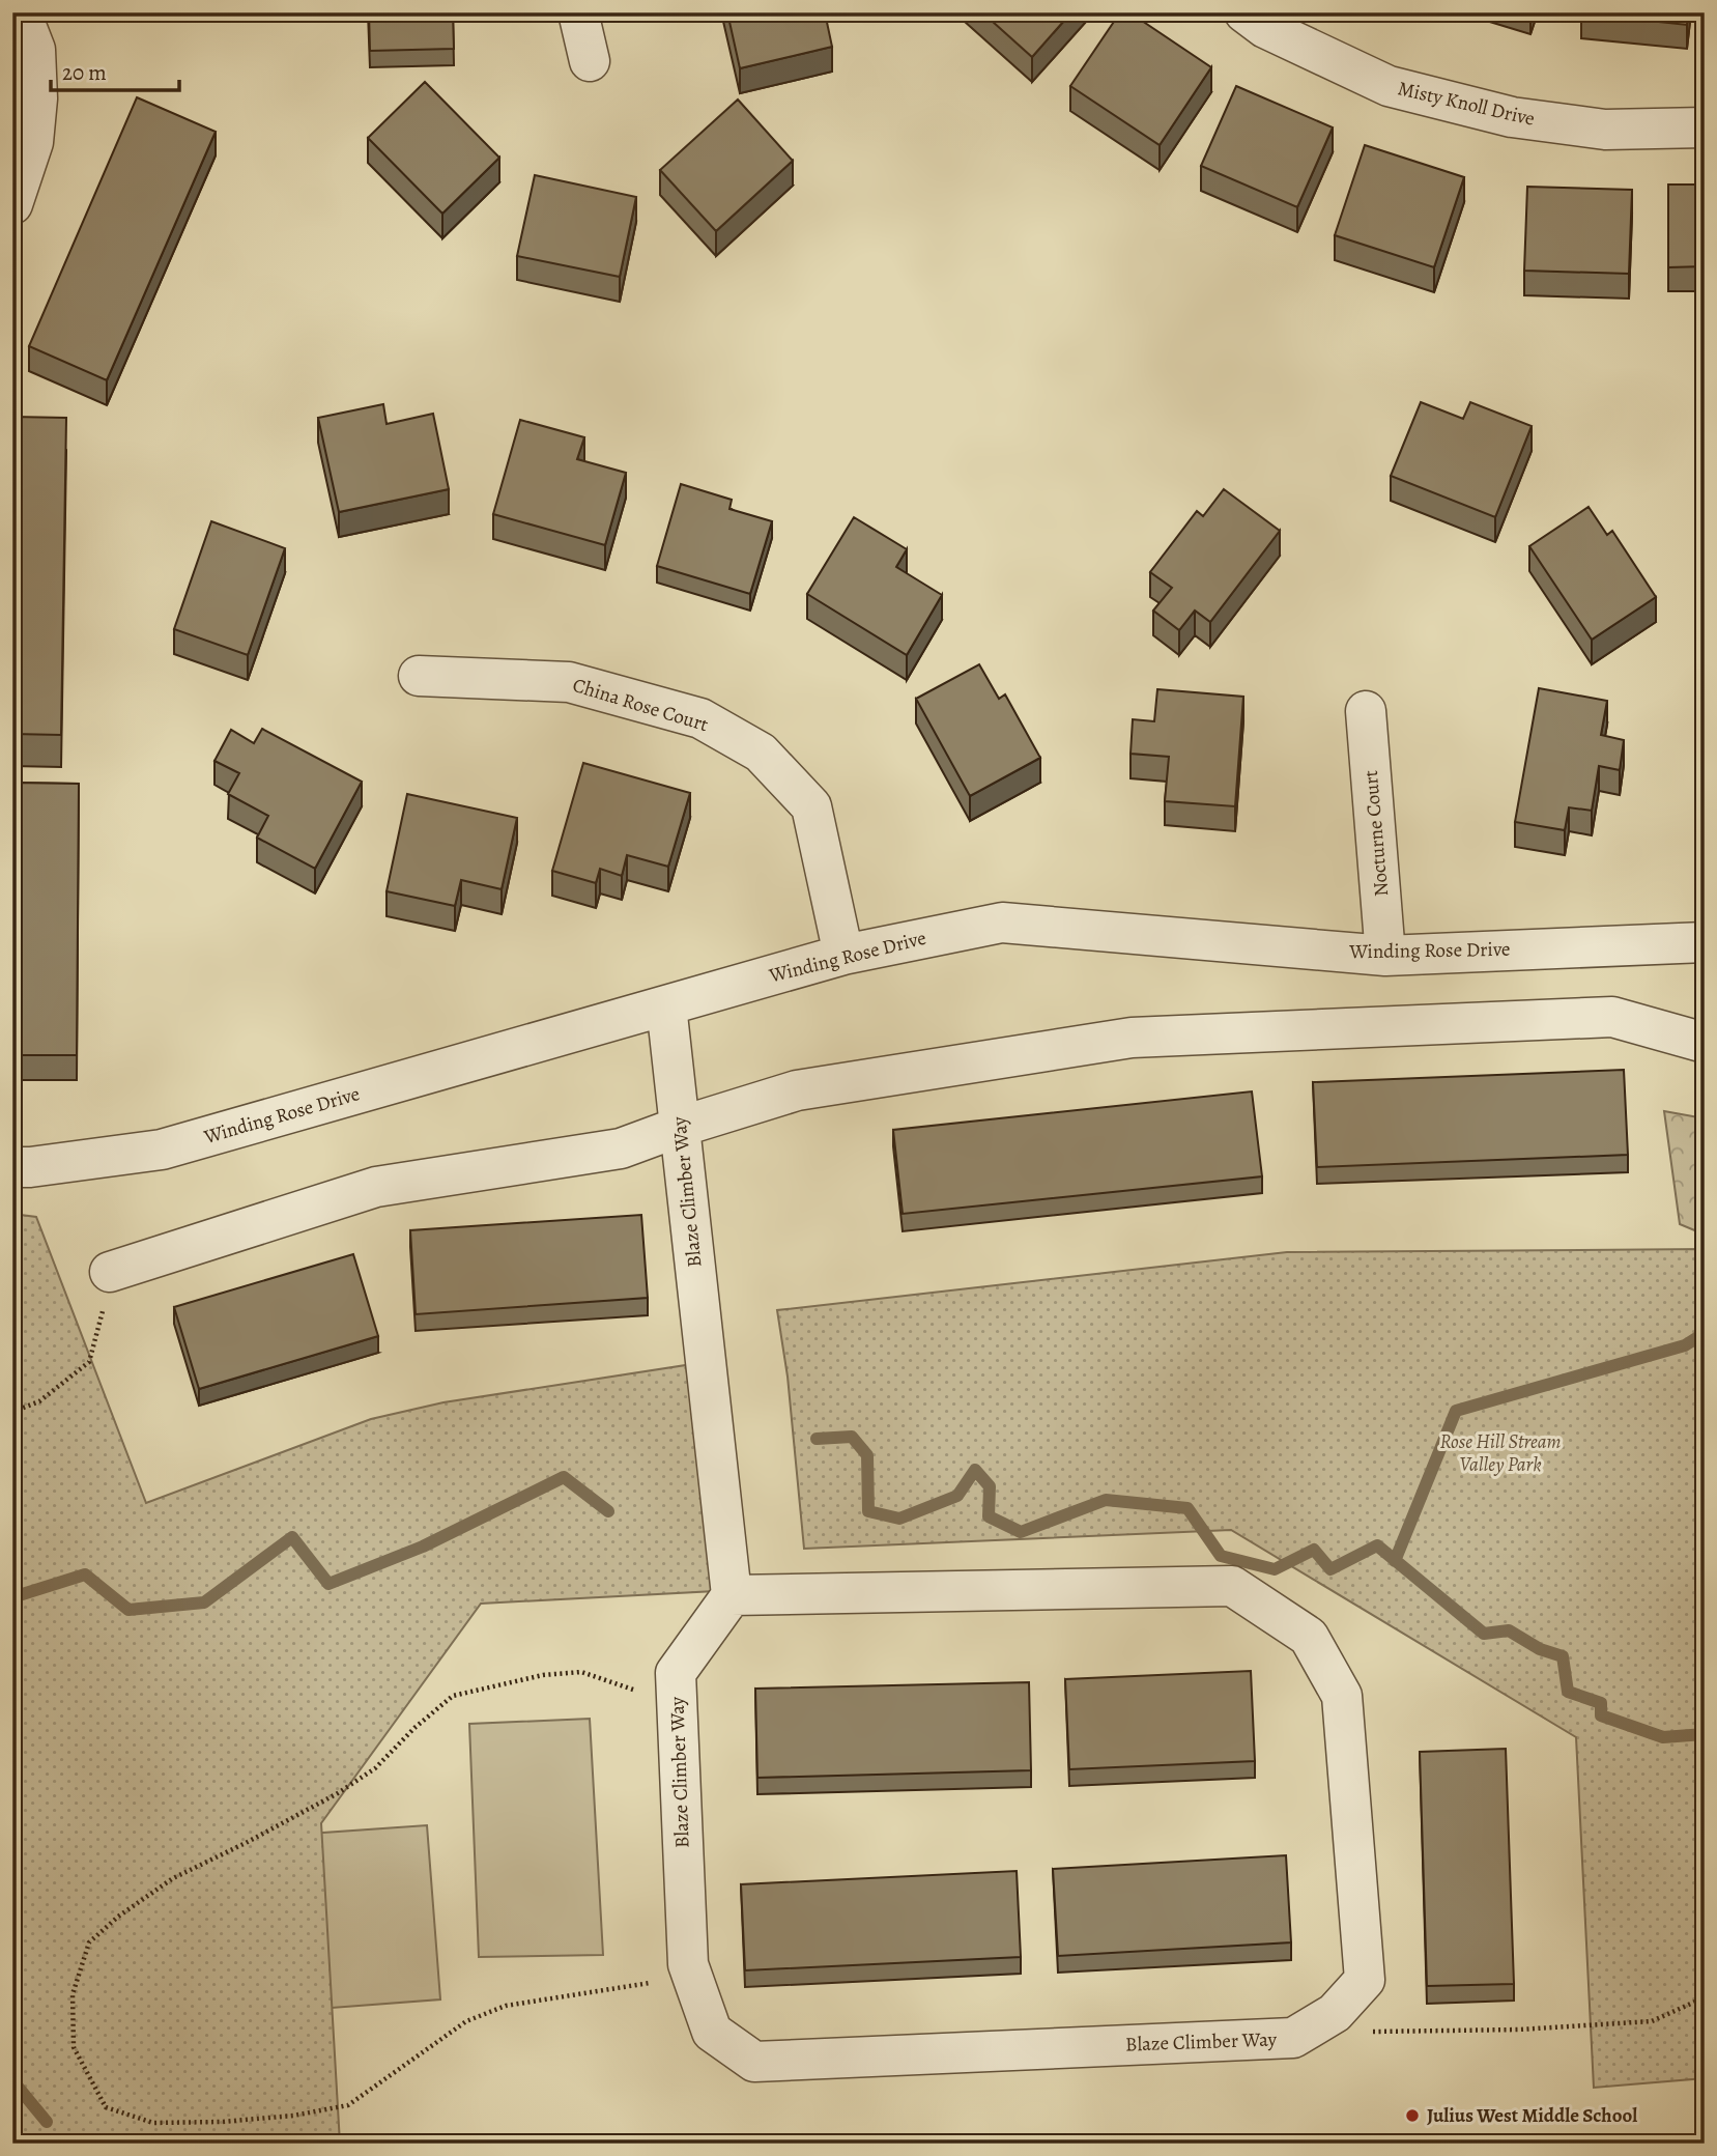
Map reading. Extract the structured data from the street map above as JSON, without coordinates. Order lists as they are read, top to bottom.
{
  "streets": {
    "street": [
      "Misty Knoll Drive",
      "China Rose Court",
      "Nocturne Court",
      "Winding Rose Drive",
      "Blaze Climber Way"
    ]
  },
  "crossings": [
    ["China Rose Court", "Winding Rose Drive"],
    ["Nocturne Court", "Winding Rose Drive"],
    ["Winding Rose Drive", "Blaze Climber Way"]
  ],
  "parks": ["Rose Hill Stream Valley Park"],
  "places": ["Julius West Middle School"],
  "scale_bar": "20 m"
}
